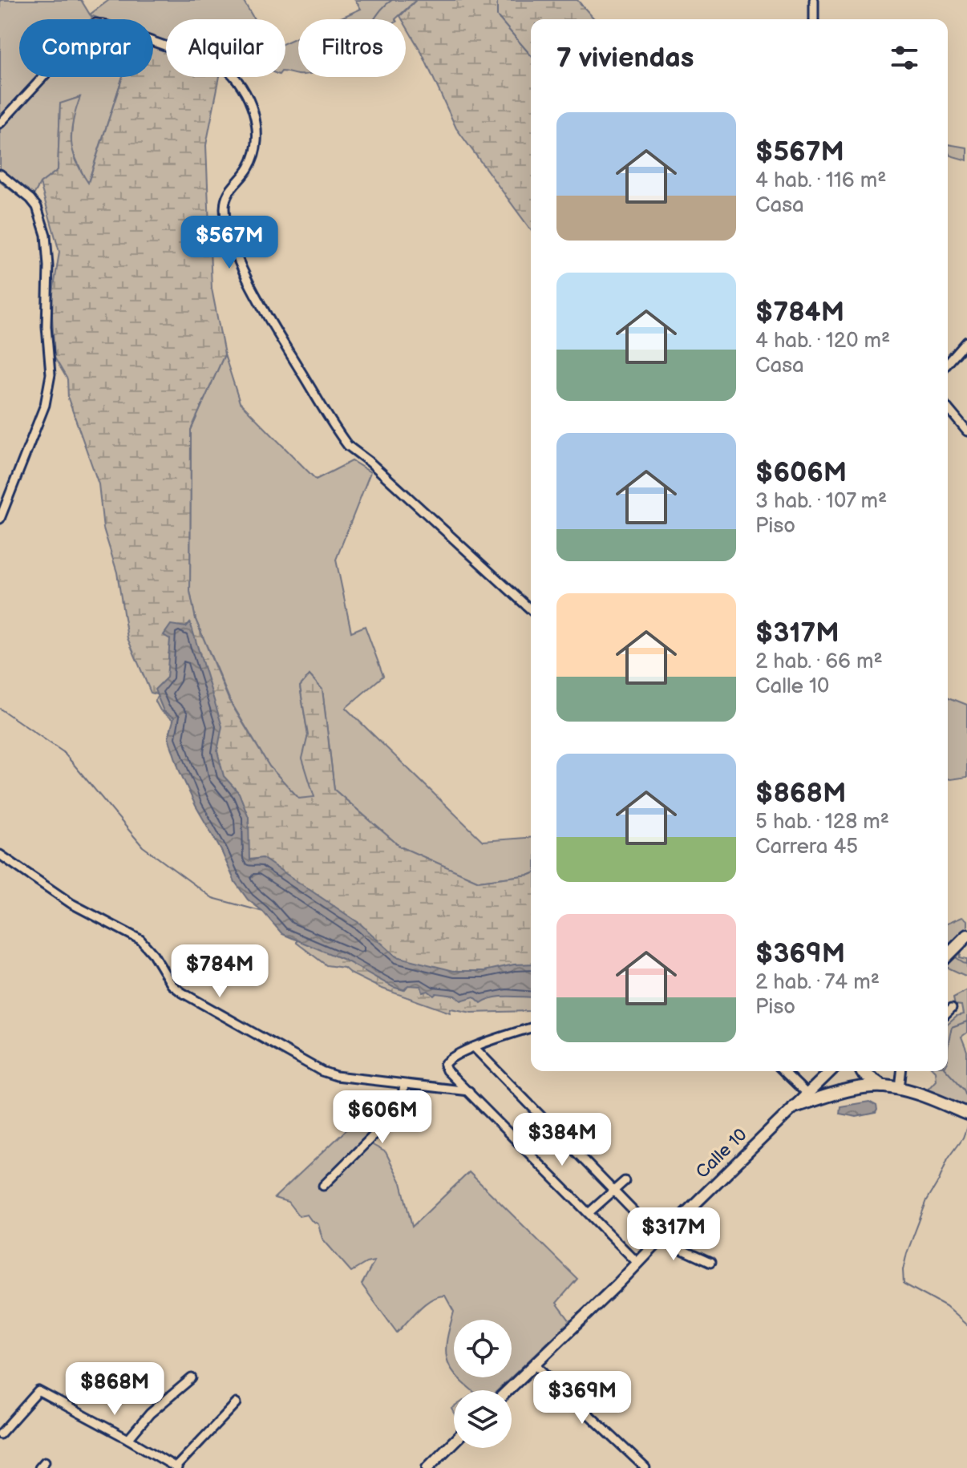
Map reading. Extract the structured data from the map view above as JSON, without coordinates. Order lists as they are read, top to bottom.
{
  "streets": {
    "street": ["Calle 10"]
  },
  "page": {
    "chip": ["Comprar", "Alquilar", "Filtros"],
    "heading": "7 viviendas",
    "list": [
      {
        "name": "$567M",
        "note": "4 hab. · 116 m² · Casa"
      },
      {
        "name": "$784M",
        "note": "4 hab. · 120 m² · Casa"
      },
      {
        "name": "$606M",
        "note": "3 hab. · 107 m² · Piso"
      },
      {
        "name": "$317M",
        "note": "2 hab. · 66 m² · Calle 10"
      },
      {
        "name": "$868M",
        "note": "5 hab. · 128 m² · Carrera 45"
      },
      {
        "name": "$369M",
        "note": "2 hab. · 74 m² · Piso"
      }
    ],
    "price": [
      "$567M",
      "$784M",
      "$606M",
      "$384M",
      "$317M",
      "$868M",
      "$369M"
    ]
  }
}
